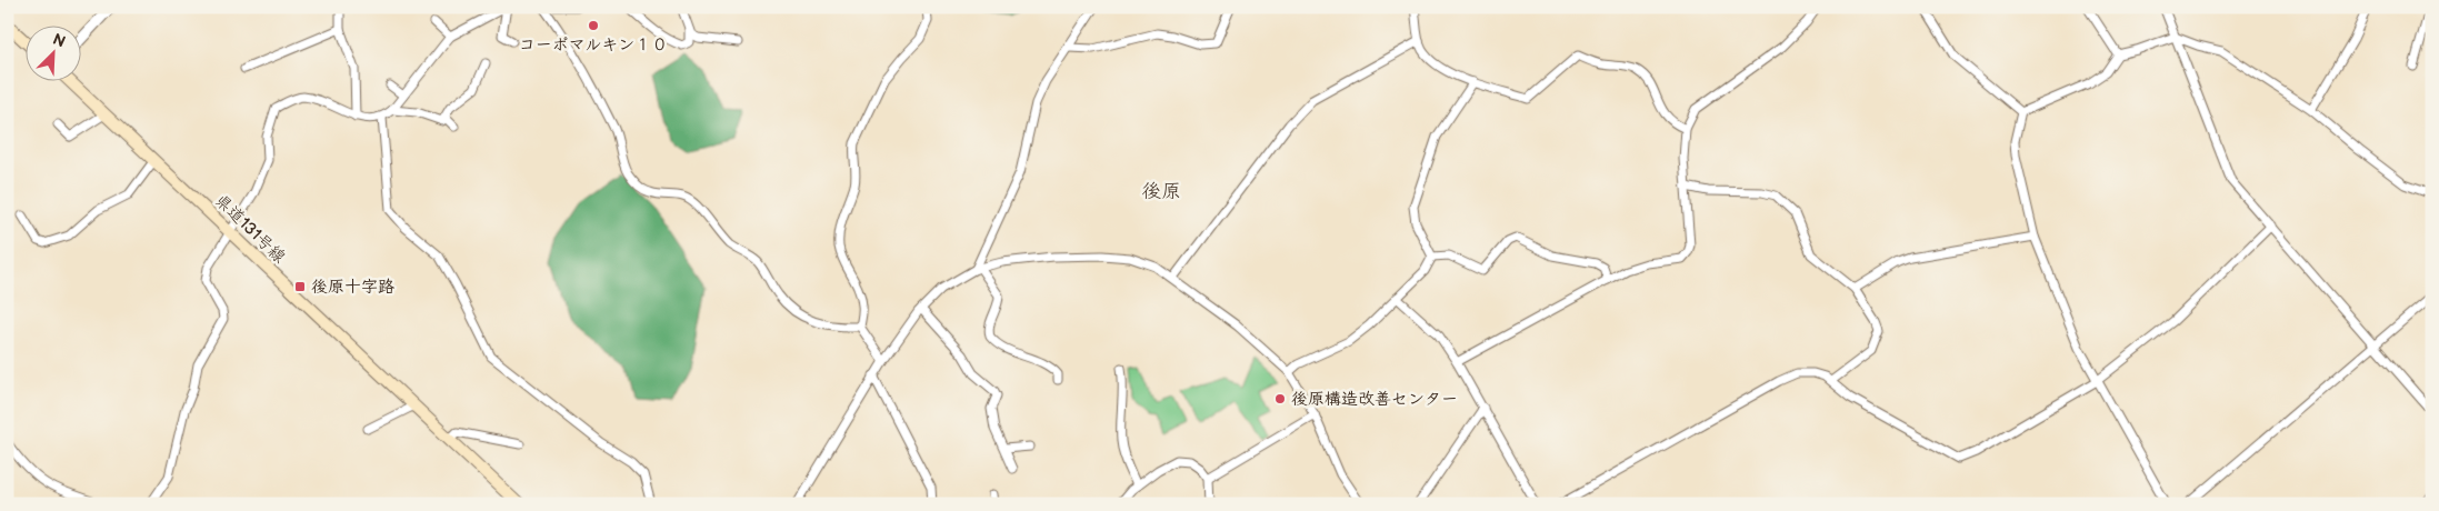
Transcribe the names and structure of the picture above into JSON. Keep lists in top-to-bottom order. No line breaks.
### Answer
{"streets":{"main road":["県道131号線"]},"districts":["後原"],"places":{"other":["コーポマルキン１０","後原構造改善センター"],"transit":["後原十字路"]},"north":"top right"}
